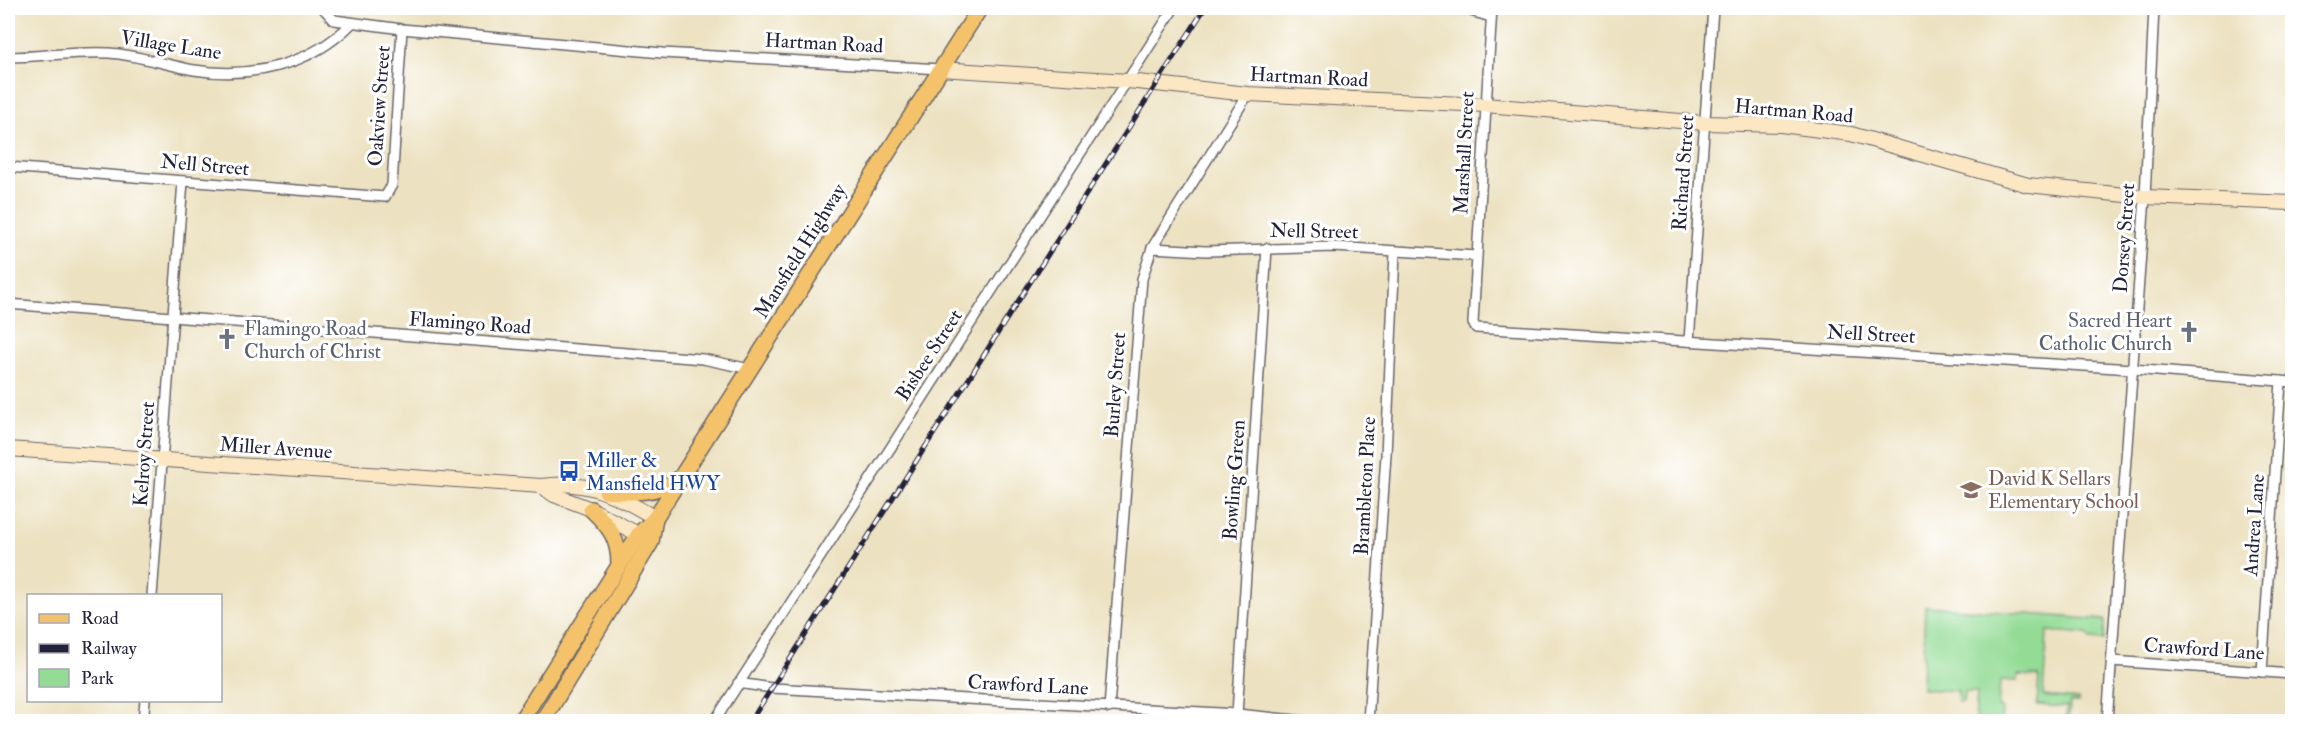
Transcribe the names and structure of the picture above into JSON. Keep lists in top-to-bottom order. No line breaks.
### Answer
{"streets":{"main road":["Mansfield Highway"],"street":["Hartman Road","Village Lane","Oakview Street","Marshall Street","Nell Street","Richard Street","Dorsey Street","Flamingo Road","Bisbee Street","Burley Street","Miller Avenue","Kelroy Street","Bowling Green","Brambleton Place","Andrea Lane","Crawford Lane"]},"crossings":[["Hartman Road","Village Lane"],["Hartman Road","Oakview Street"],["Hartman Road","Marshall Street"],["Hartman Road","Richard Street"],["Hartman Road","Dorsey Street"],["Hartman Road","Mansfield Highway"],["Hartman Road","Bisbee Street"],["Hartman Road","Burley Street"],["Oakview Street","Nell Street"],["Marshall Street","Nell Street"],["Nell Street","Richard Street"],["Nell Street","Dorsey Street"],["Nell Street","Burley Street"],["Nell Street","Kelroy Street"],["Nell Street","Bowling Green"],["Nell Street","Brambleton Place"],["Nell Street","Andrea Lane"],["Dorsey Street","Crawford Lane"],["Mansfield Highway","Flamingo Road"],["Mansfield Highway","Miller Avenue"],["Flamingo Road","Kelroy Street"],["Bisbee Street","Crawford Lane"],["Burley Street","Crawford Lane"],["Miller Avenue","Kelroy Street"],["Bowling Green","Crawford Lane"],["Andrea Lane","Crawford Lane"]],"places":{"church":["Sacred Heart Catholic Church","Flamingo Road Church of Christ"],"bus stop":["Miller & Mansfield HWY"],"school or university":["David K Sellars Elementary School"]},"legend":["Road","Railway","Park"]}
